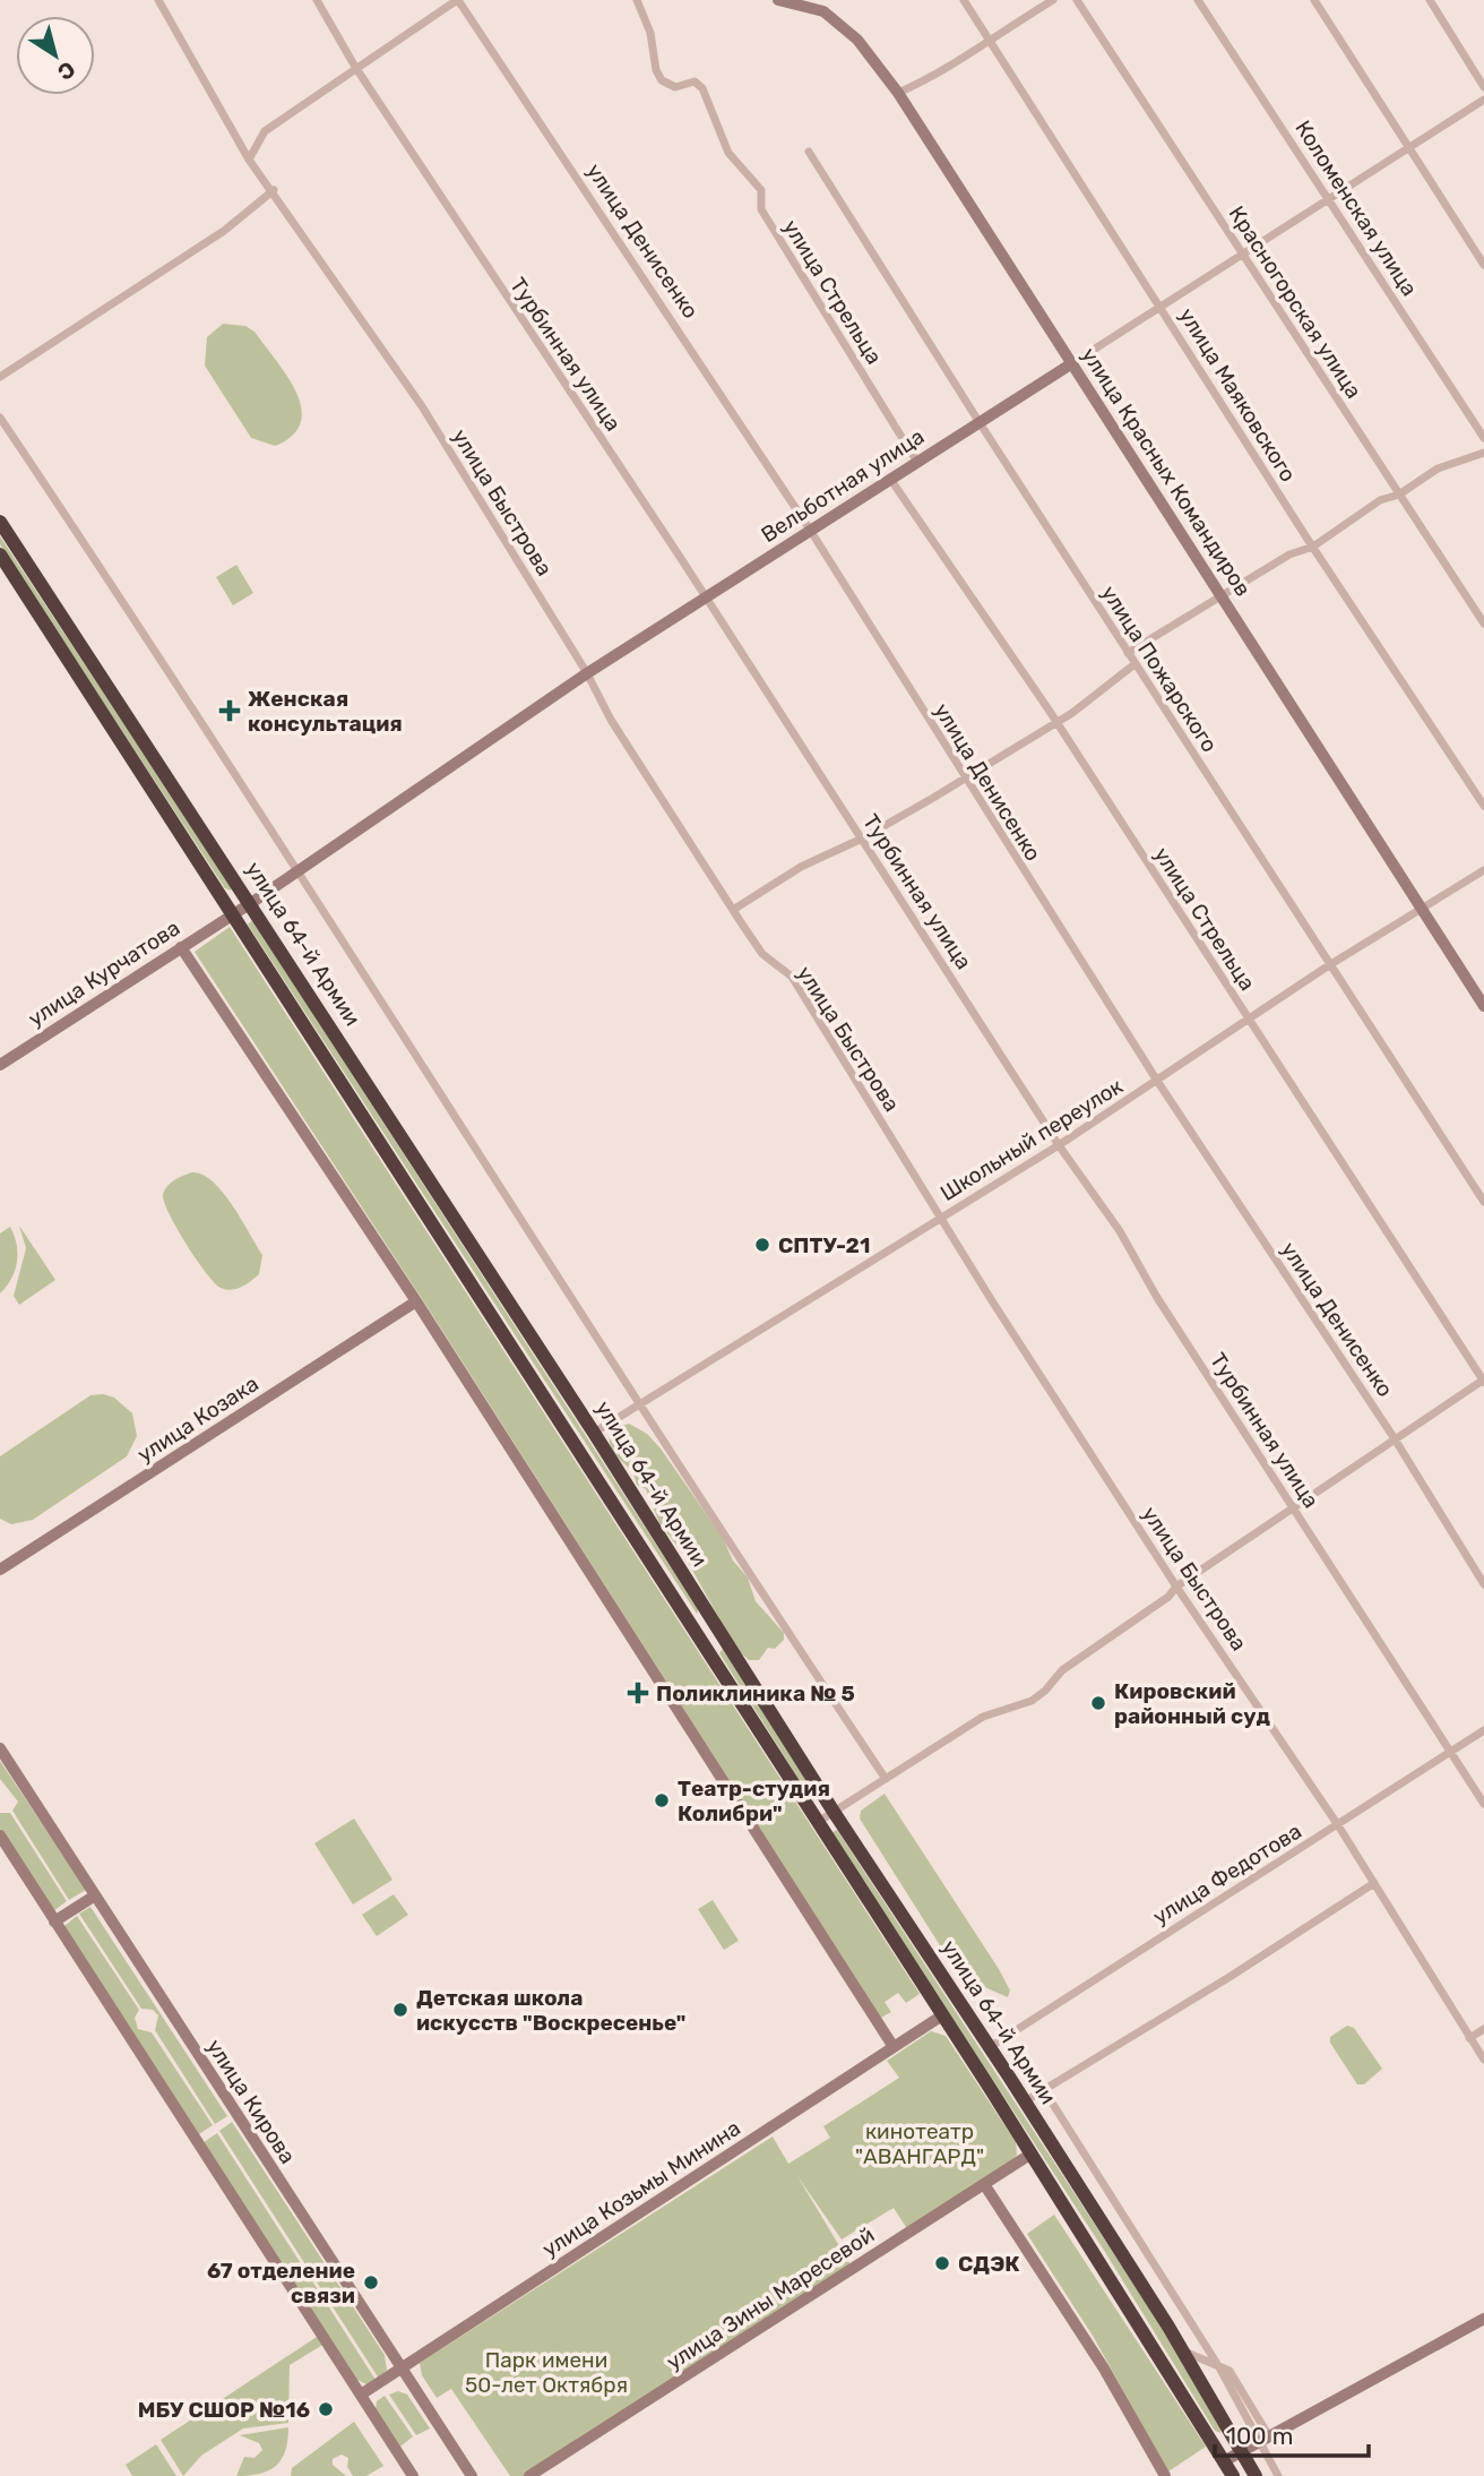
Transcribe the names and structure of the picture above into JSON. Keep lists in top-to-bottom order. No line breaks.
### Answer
{"streets":{"highway":["улица 64-й Армии"],"street":["Коломенская улица","улица Денисенко","улица Стрельца","Красногорская улица","Турбинная улица","улица Маяковского","улица Красных Командиров","Вельботная улица","улица Быстрова","улица Пожарского","улица Курчатова","Школьный переулок","улица Козака","улица Федотова","улица Кирова","улица Козьмы Минина","улица Зины Маресевой"]},"crossings":[["Коломенская улица","Вельботная улица"],["улица Денисенко","Вельботная улица"],["улица Денисенко","Школьный переулок"],["улица Стрельца","Вельботная улица"],["улица Стрельца","Школьный переулок"],["Красногорская улица","Вельботная улица"],["Турбинная улица","Вельботная улица"],["Турбинная улица","Школьный переулок"],["Турбинная улица","улица Федотова"],["улица Маяковского","Вельботная улица"],["улица Красных Командиров","Вельботная улица"],["улица Красных Командиров","Школьный переулок"],["Вельботная улица","улица Быстрова"],["Вельботная улица","улица Пожарского"],["Вельботная улица","улица 64-й Армии"],["Вельботная улица","улица Курчатова"],["улица Быстрова","Школьный переулок"],["улица Быстрова","улица Федотова"],["улица Пожарского","Школьный переулок"],["улица 64-й Армии","улица Курчатова"],["улица 64-й Армии","Школьный переулок"],["улица 64-й Армии","улица Федотова"],["улица 64-й Армии","улица Козьмы Минина"],["улица 64-й Армии","улица Зины Маресевой"],["улица Кирова","улица Козьмы Минина"]],"parks":["кинотеатр \"АВАНГАРД\"","Парк имени 50-лет Октября"],"places":{"health":["Женская консультация","Поликлиника № 5"],"other":["СПТУ-21","Кировский районный суд","Театр-студия Колибри\"","Детская школа искусств \"Воскресенье\"","СДЭК","67 отделение связи","МБУ СШОР №16"]},"scale_bar":"100 m","north":"bottom right"}
